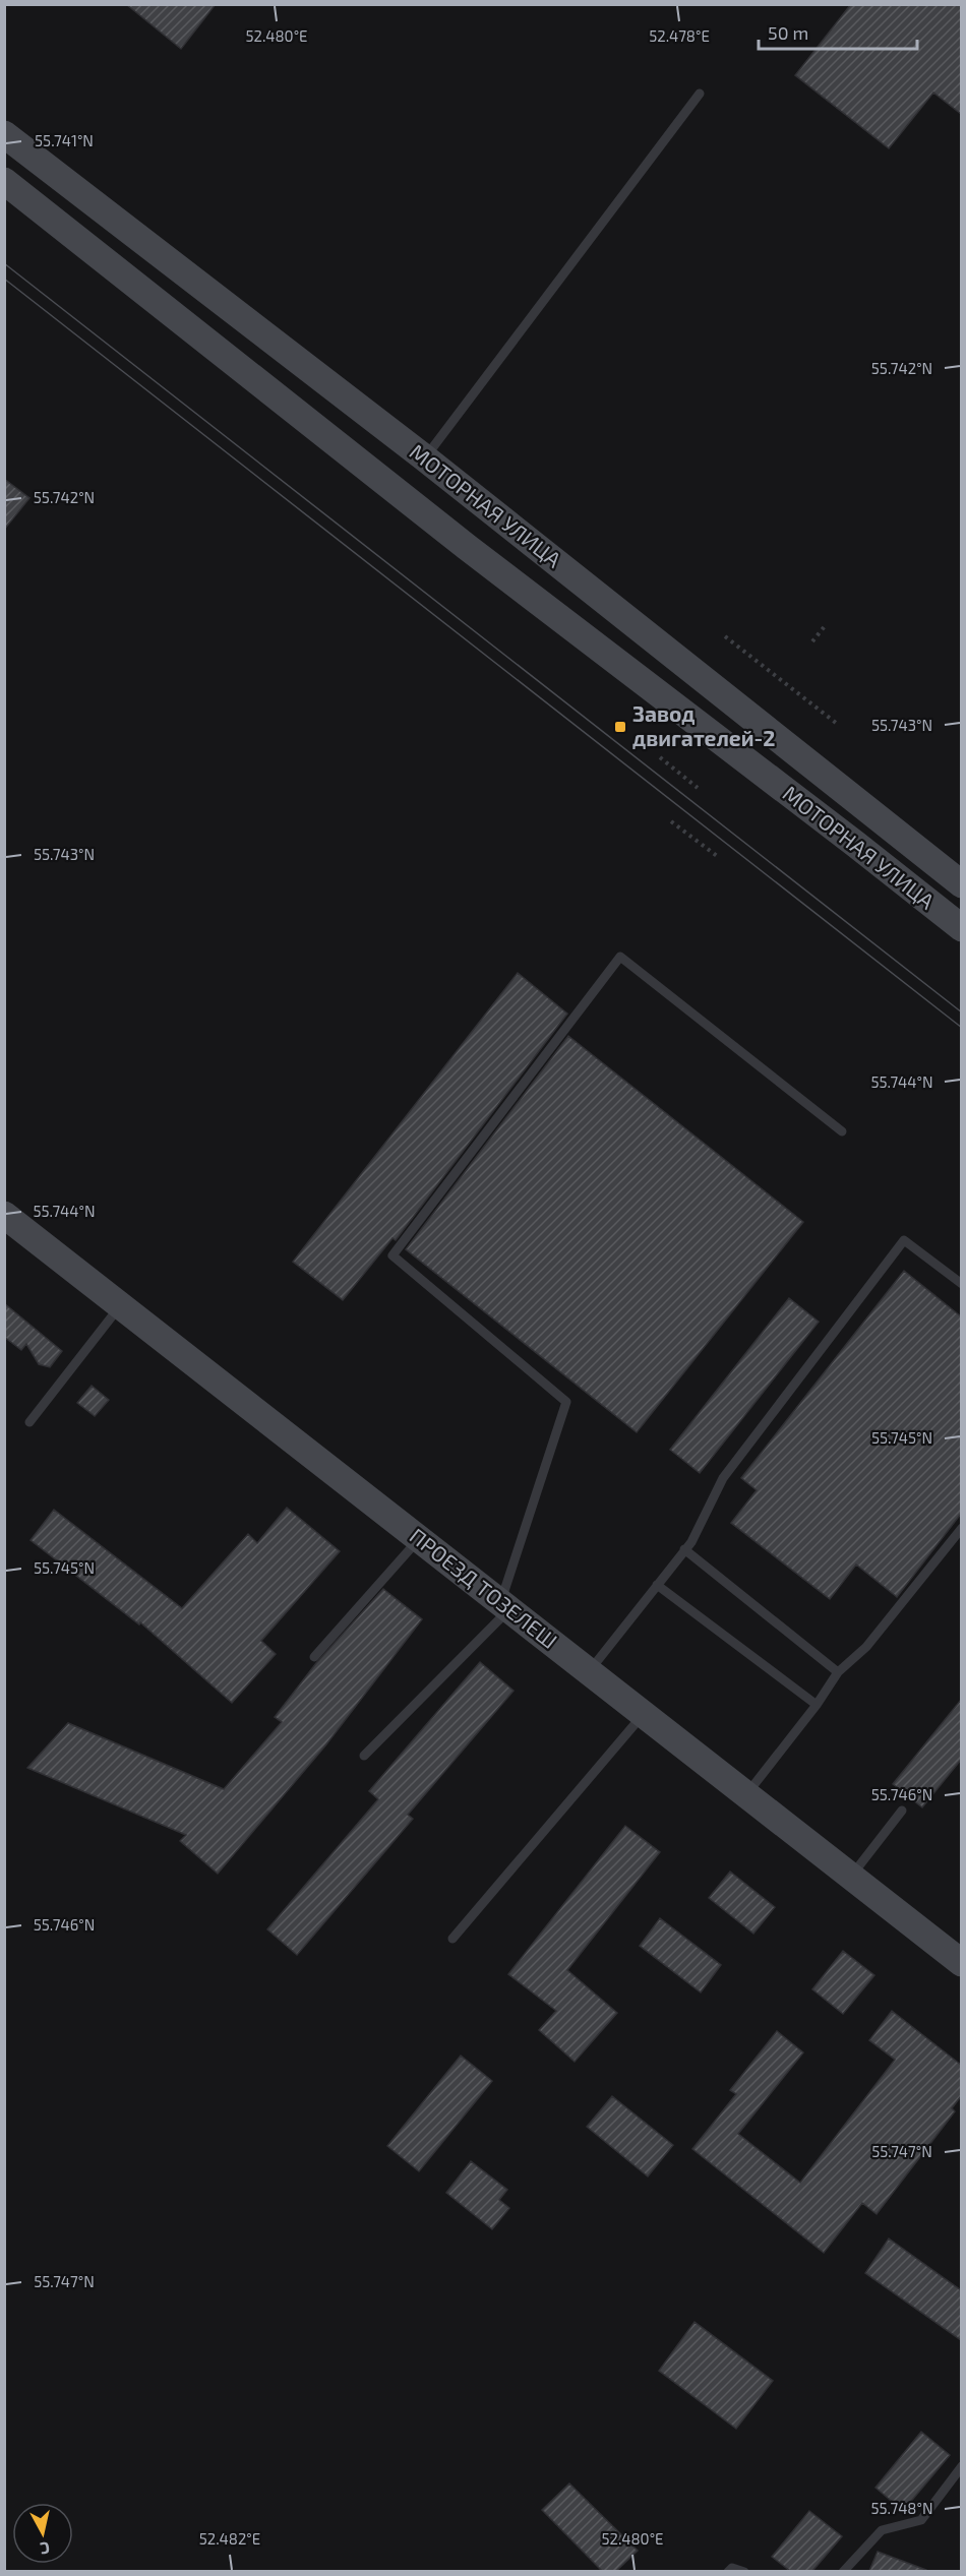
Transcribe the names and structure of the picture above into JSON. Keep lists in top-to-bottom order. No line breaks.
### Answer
{"streets":{"main road":["МОТОРНАЯ УЛИЦА","ПРОЕЗД ТОЗЕЛЕШ"]},"places":{"transit":["Завод двигателей-2"]},"scale_bar":"50 m","north":"bottom","coordinates":["52.480°E","52.478°E","55.741°N","55.742°N","55.743°N","55.744°N","55.745°N","55.746°N","55.747°N","55.748°N","52.482°E"]}
